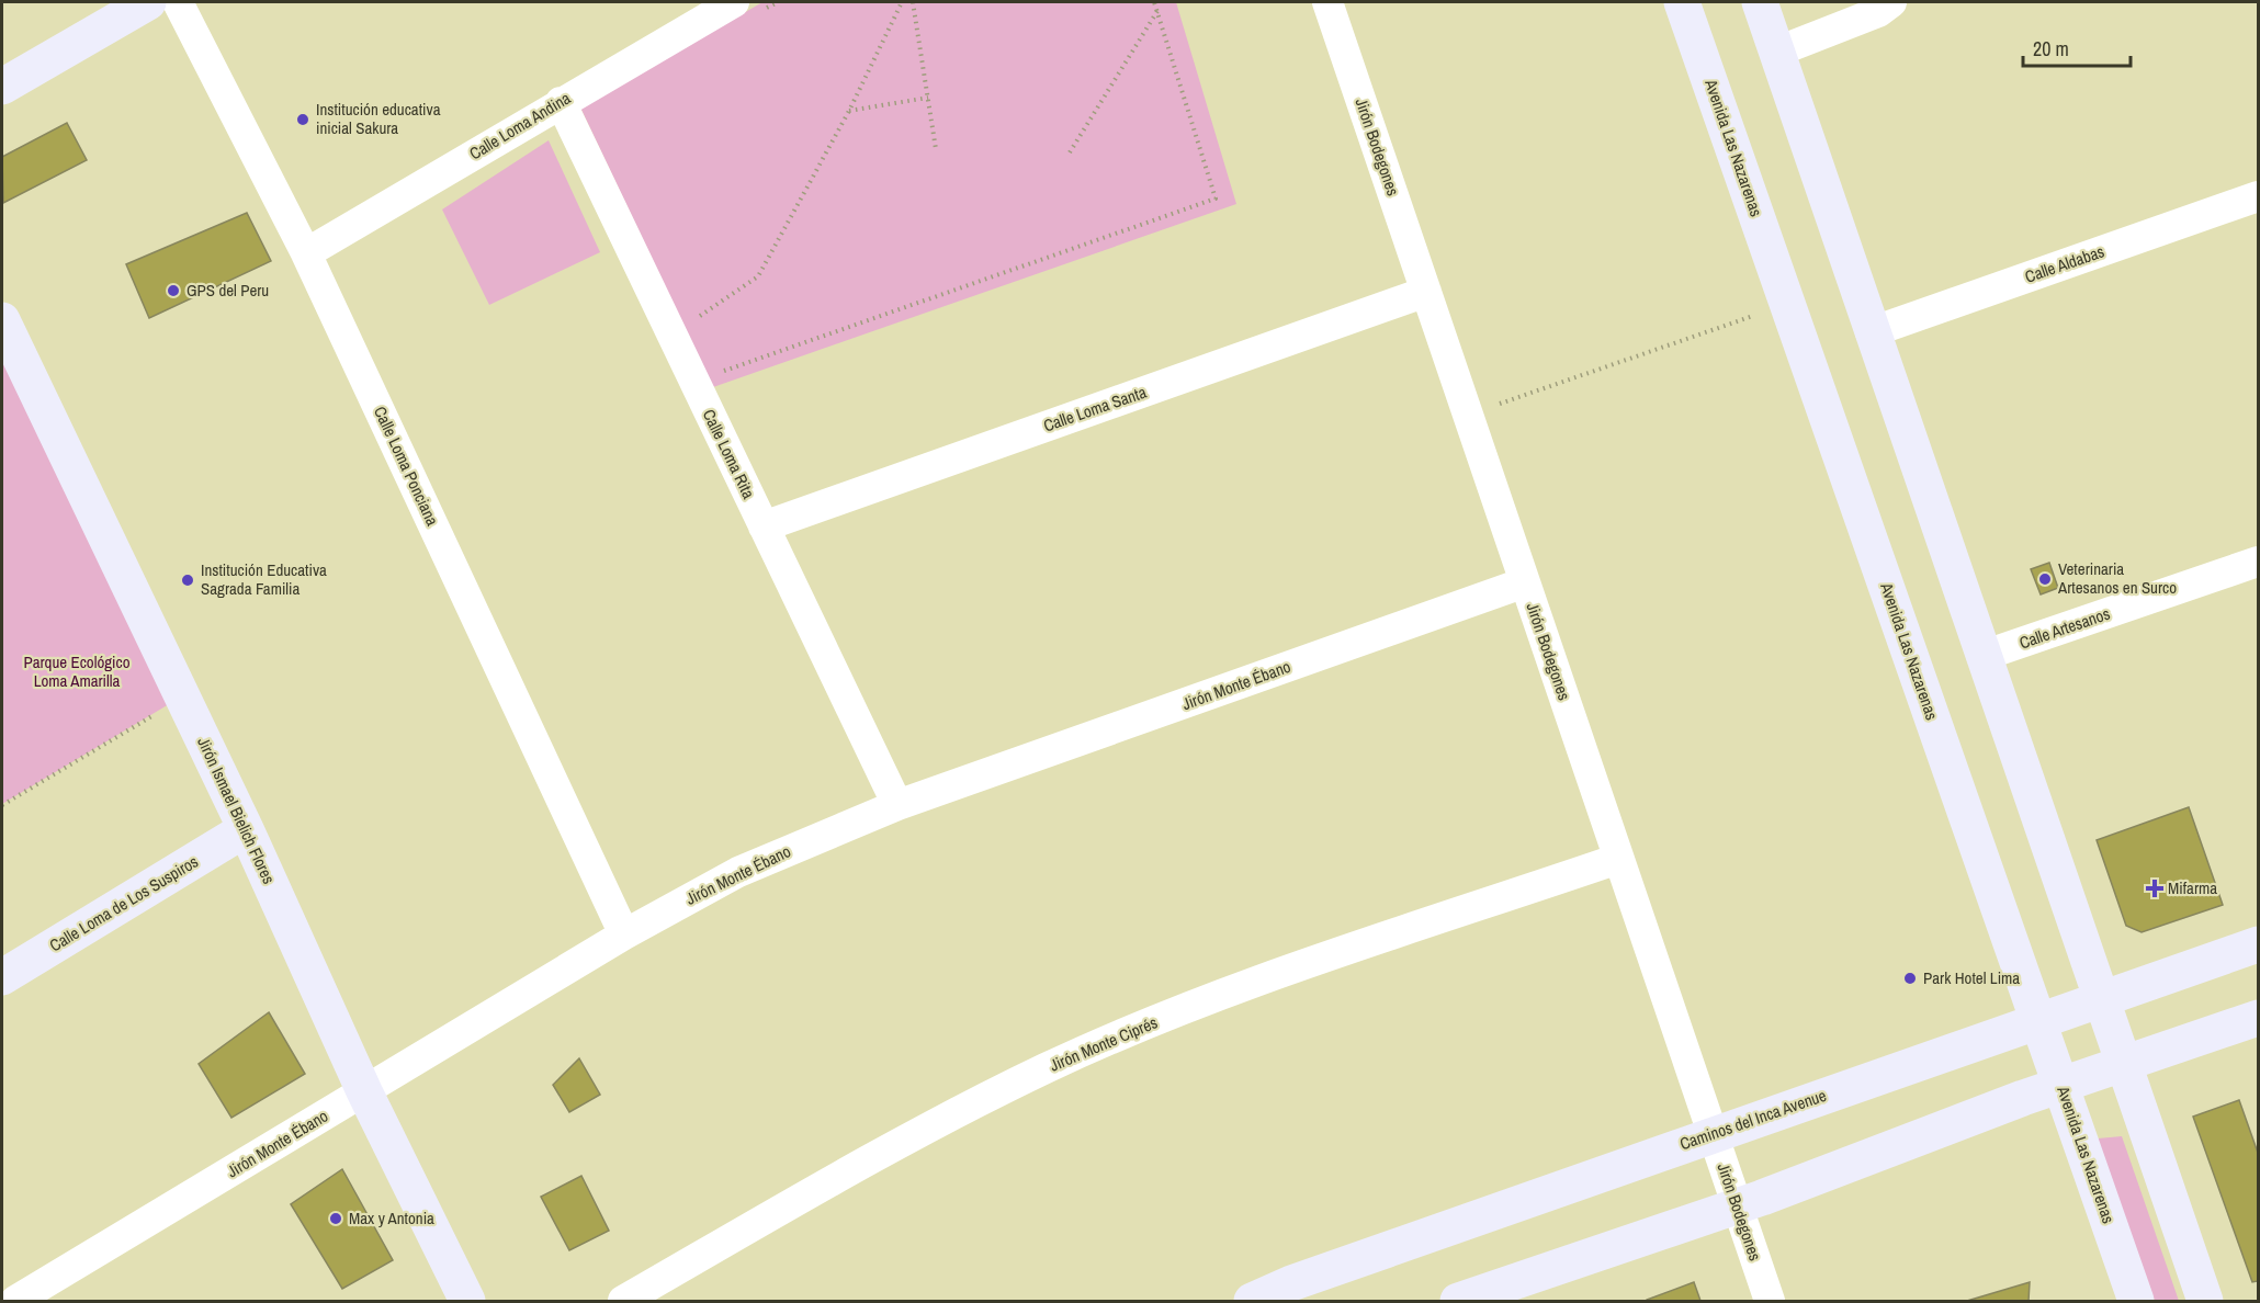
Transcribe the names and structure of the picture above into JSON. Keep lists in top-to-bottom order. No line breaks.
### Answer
{"streets":{"street":["Calle Loma Andina","Jirón Bodegones","Avenida Las Nazarenas","Calle Aldabas","Calle Loma Santa","Calle Loma Rita","Calle Loma Ponciana","Calle Artesanos","Jirón Monte Ébano","Jirón Ismael Bielich Flores","Calle Loma de Los Suspiros","Jirón Monte Ciprés","Caminos del Inca Avenue"]},"crossings":[["Calle Loma Andina","Calle Loma Rita"],["Calle Loma Andina","Calle Loma Ponciana"],["Jirón Bodegones","Calle Loma Santa"],["Jirón Bodegones","Jirón Monte Ébano"],["Jirón Bodegones","Jirón Monte Ciprés"],["Jirón Bodegones","Caminos del Inca Avenue"],["Avenida Las Nazarenas","Caminos del Inca Avenue"],["Calle Loma Santa","Calle Loma Rita"],["Calle Loma Rita","Jirón Monte Ébano"],["Calle Loma Ponciana","Jirón Monte Ébano"],["Jirón Monte Ébano","Jirón Ismael Bielich Flores"],["Jirón Ismael Bielich Flores","Calle Loma de Los Suspiros"]],"parks":["Parque Ecológico Loma Amarilla"],"places":{"other":["Institución educativa inicial Sakura","GPS del Peru","Veterinaria Artesanos en Surco","Institución Educativa Sagrada Familia","Park Hotel Lima","Max y Antonia"],"health":["Mifarma"]},"scale_bar":"20 m"}
